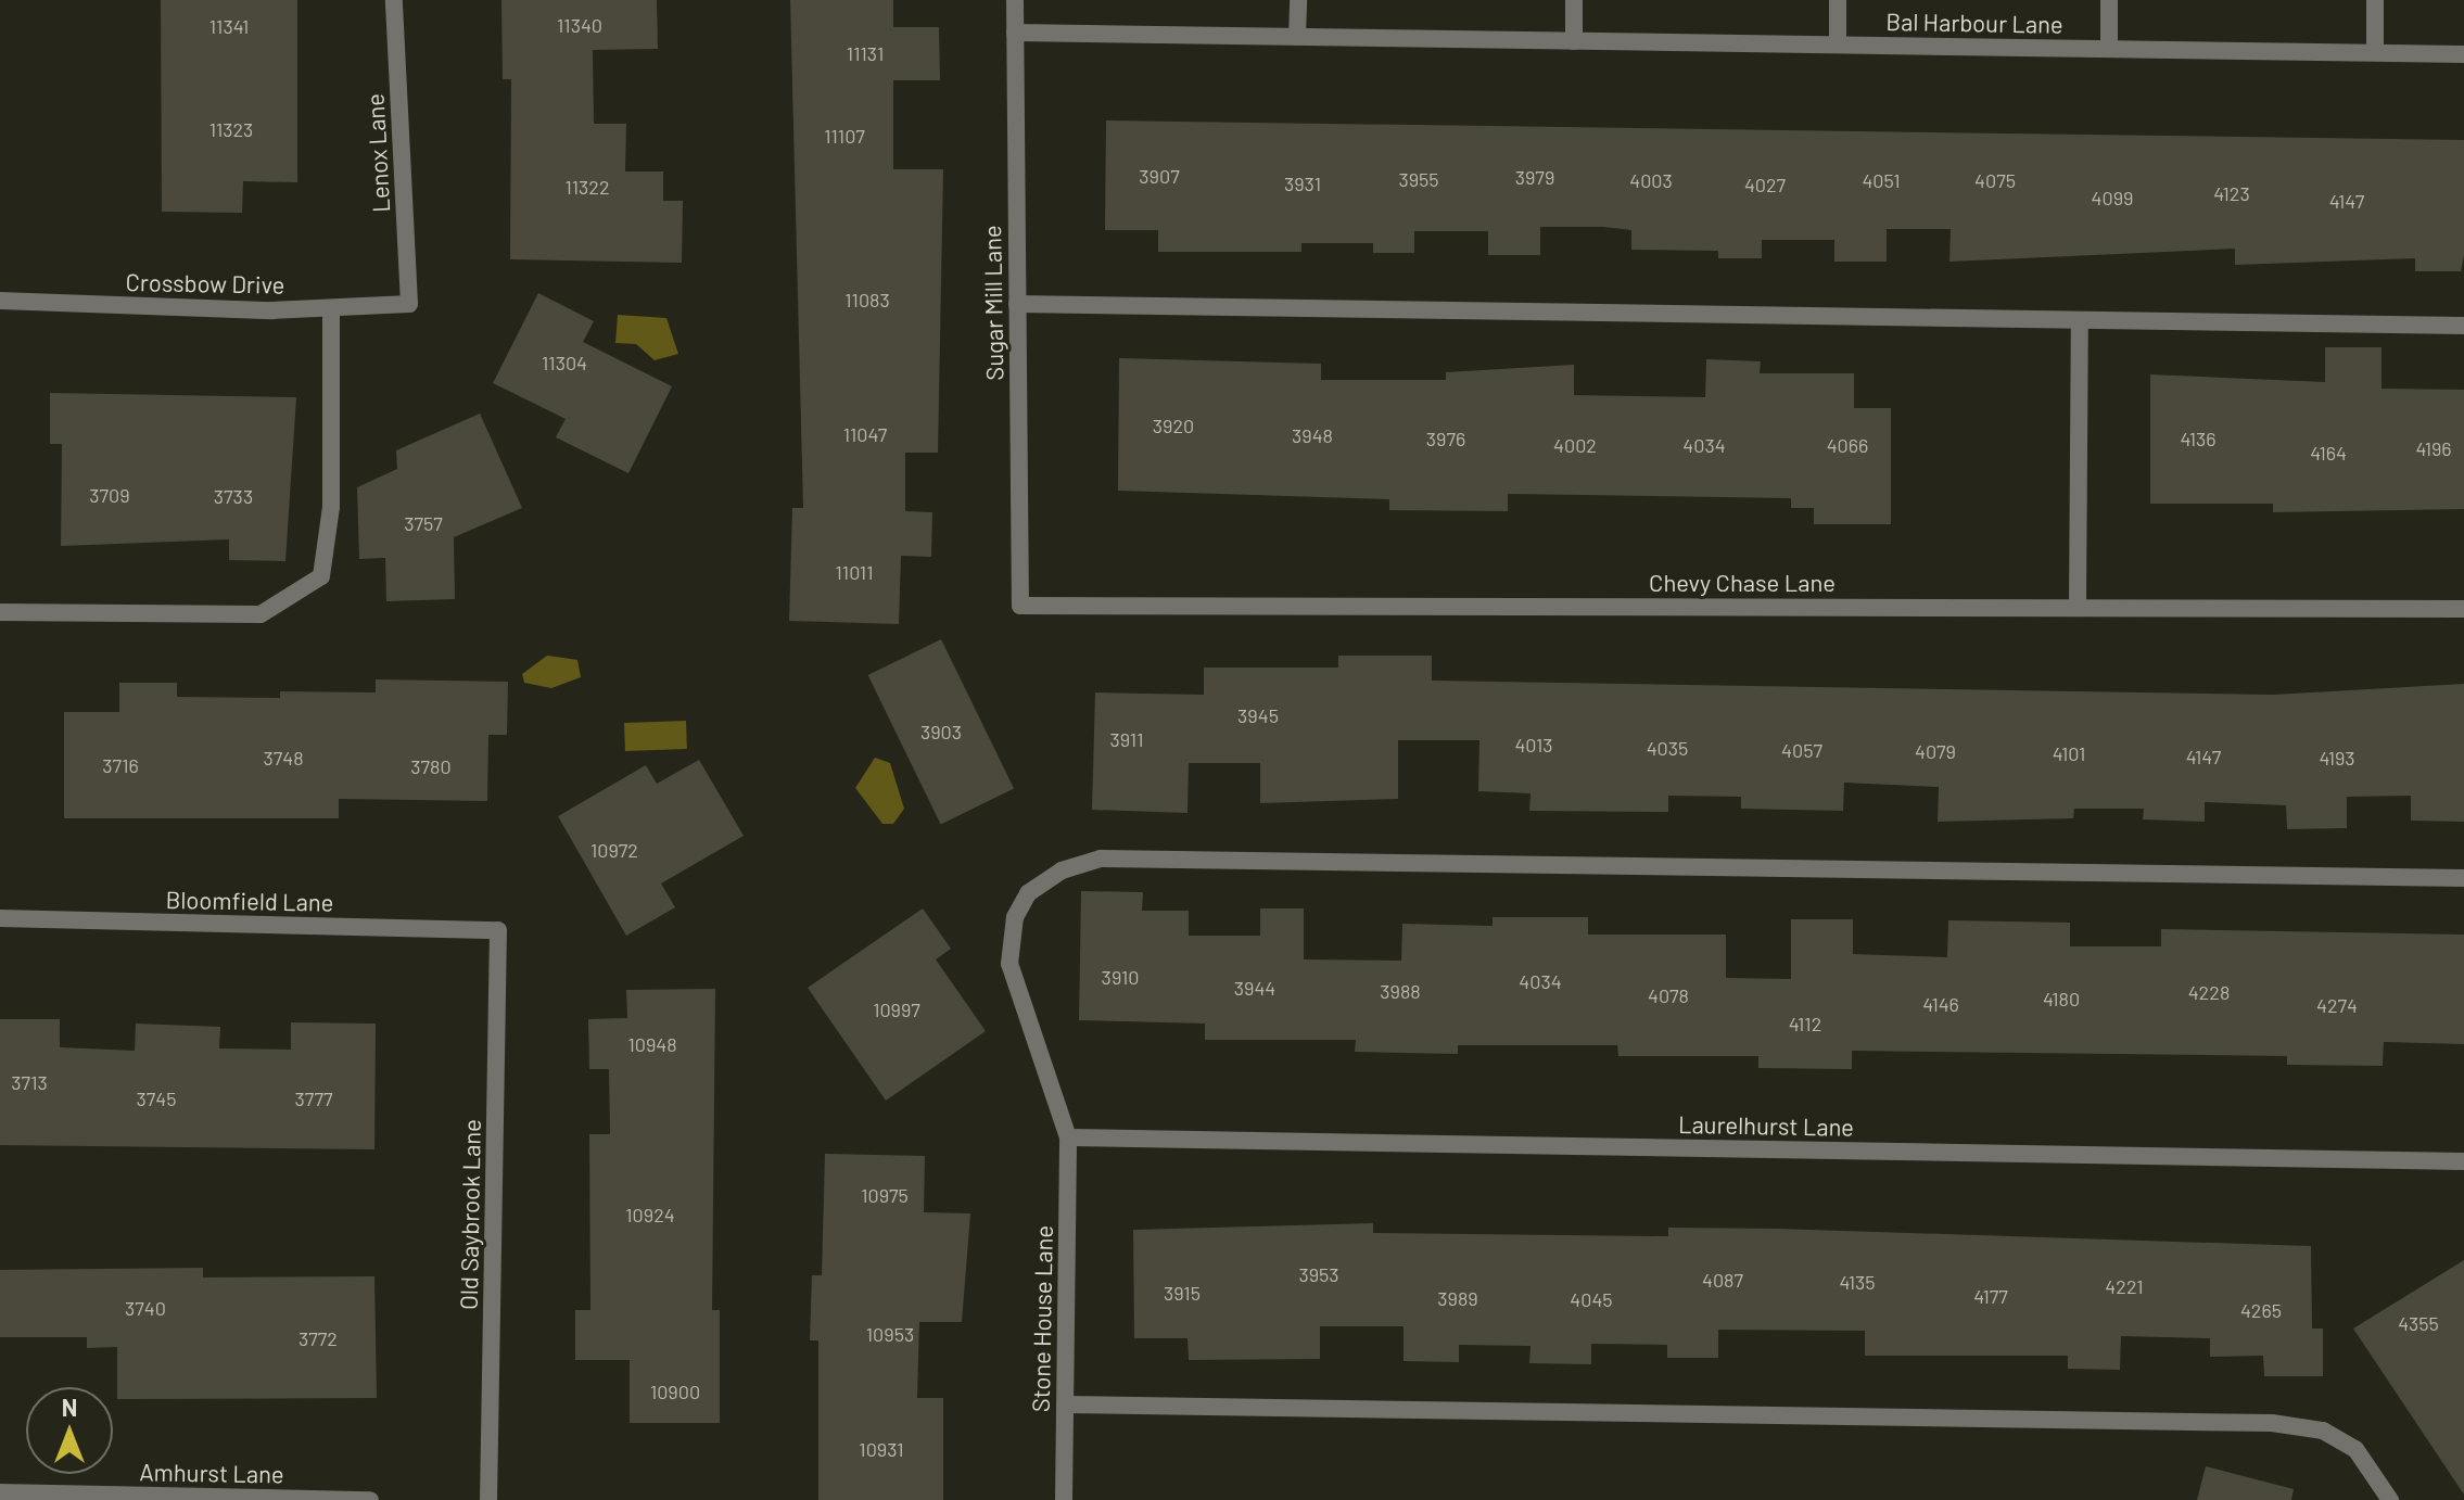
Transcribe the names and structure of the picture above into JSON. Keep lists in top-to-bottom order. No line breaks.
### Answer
{"streets":{"street":["Bal Harbour Lane","Lenox Lane","Crossbow Drive","Sugar Mill Lane","Chevy Chase Lane","Bloomfield Lane","Laurelhurst Lane","Old Saybrook Lane","Stone House Lane","Amhurst Lane"]},"crossings":[["Bal Harbour Lane","Sugar Mill Lane"],["Lenox Lane","Crossbow Drive"],["Sugar Mill Lane","Chevy Chase Lane"],["Bloomfield Lane","Old Saybrook Lane"],["Laurelhurst Lane","Stone House Lane"]],"house_numbers":["11340","11341","11131","11323","11107","3907","3979","3955","4003","4051","4075","3931","4027","11322","4123","4099","4147","11083","11304","3920","11047","3948","3976","4136","4002","4034","4066","4196","4164","3709","3733","3757","11011","3945","3903","3911","4013","4035","4057","4079","4101","4147","3748","4193","3716","3780","10972","3910","4034","3944","3988","4228","4078","4180","4146","4274","10997","4112","10948","3713","3745","3777","10975","10924","3953","4087","4135","4221","3915","4177","3989","4045","3740","4265","4355","10953","3772","10900","10931"],"north":"top"}
